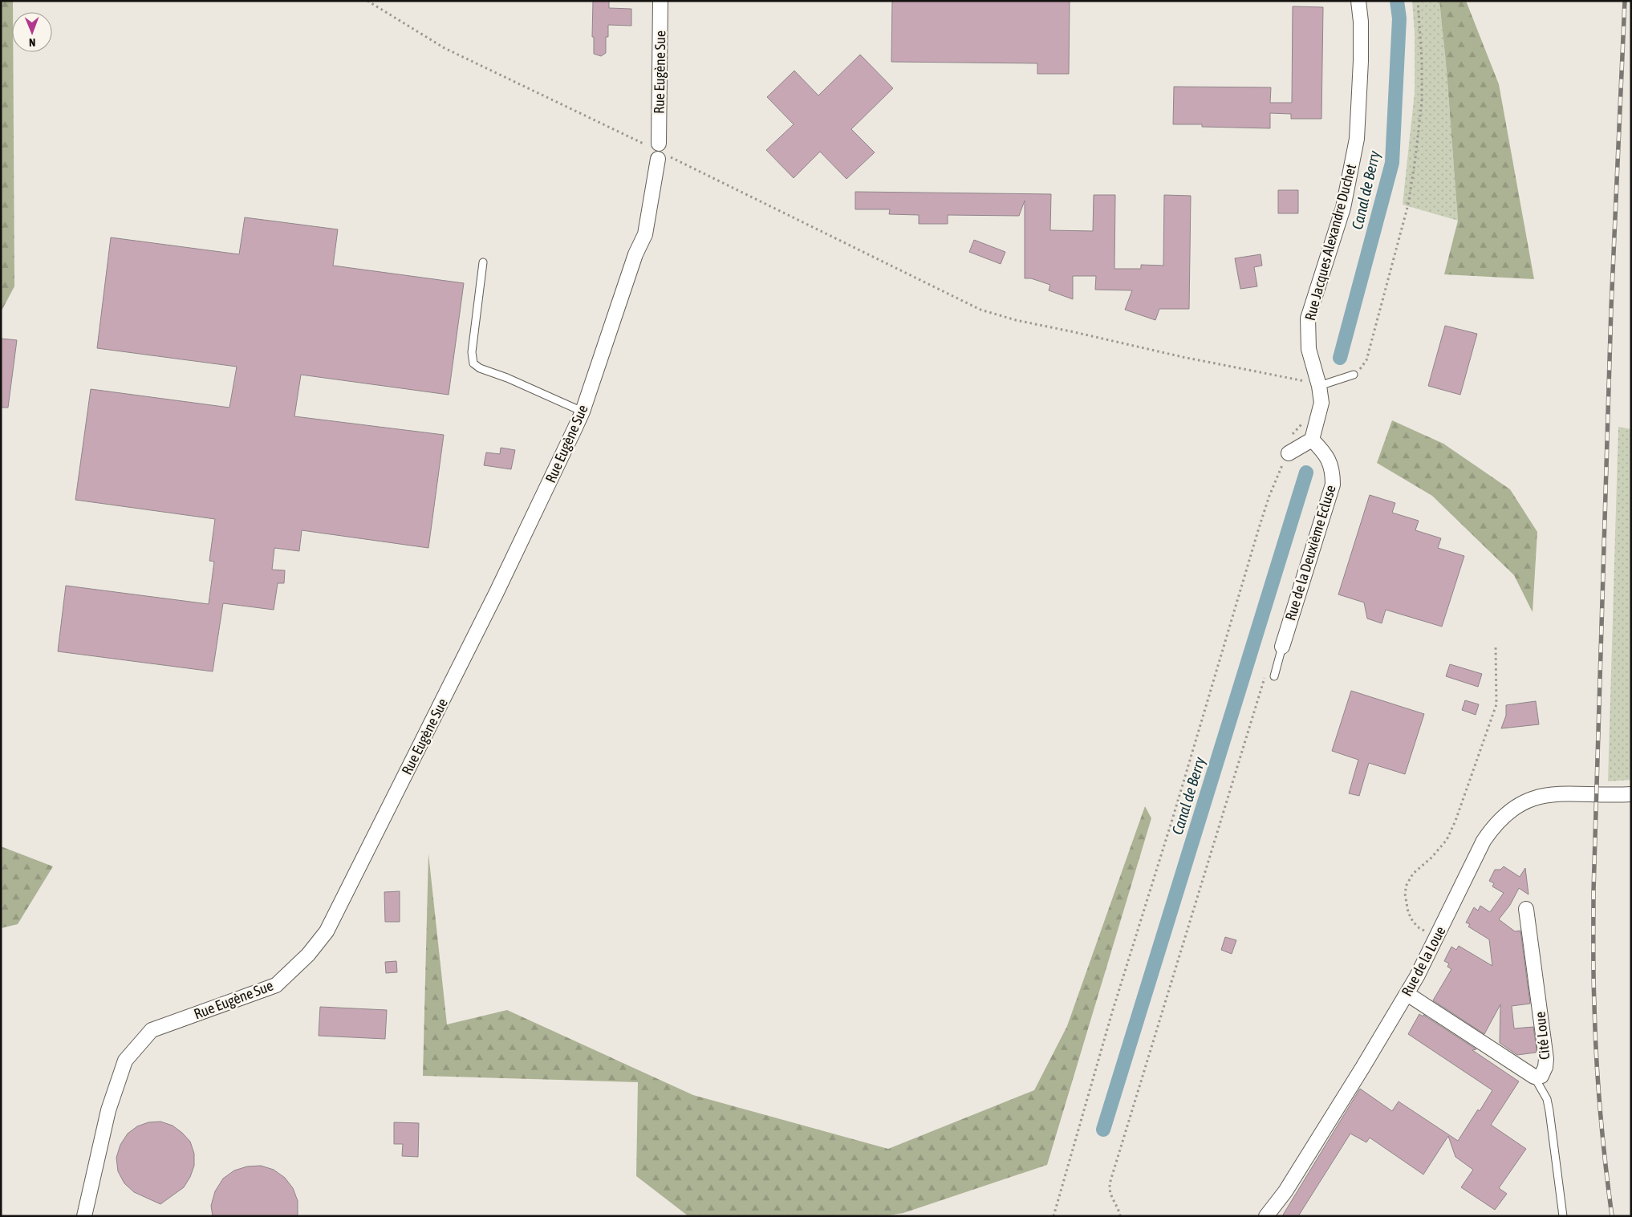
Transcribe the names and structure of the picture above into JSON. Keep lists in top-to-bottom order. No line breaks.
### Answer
{"streets":{"street":["Rue Eugène Sue","Rue Jacques Alexandre Duchet","Rue de la Deuxième Ecluse","Rue de la Loue","Cité Loue"]},"crossings":[["Rue Jacques Alexandre Duchet","Rue de la Deuxième Ecluse"],["Rue de la Loue","Cité Loue"]],"water":["Canal de Berry"],"north":"bottom"}
